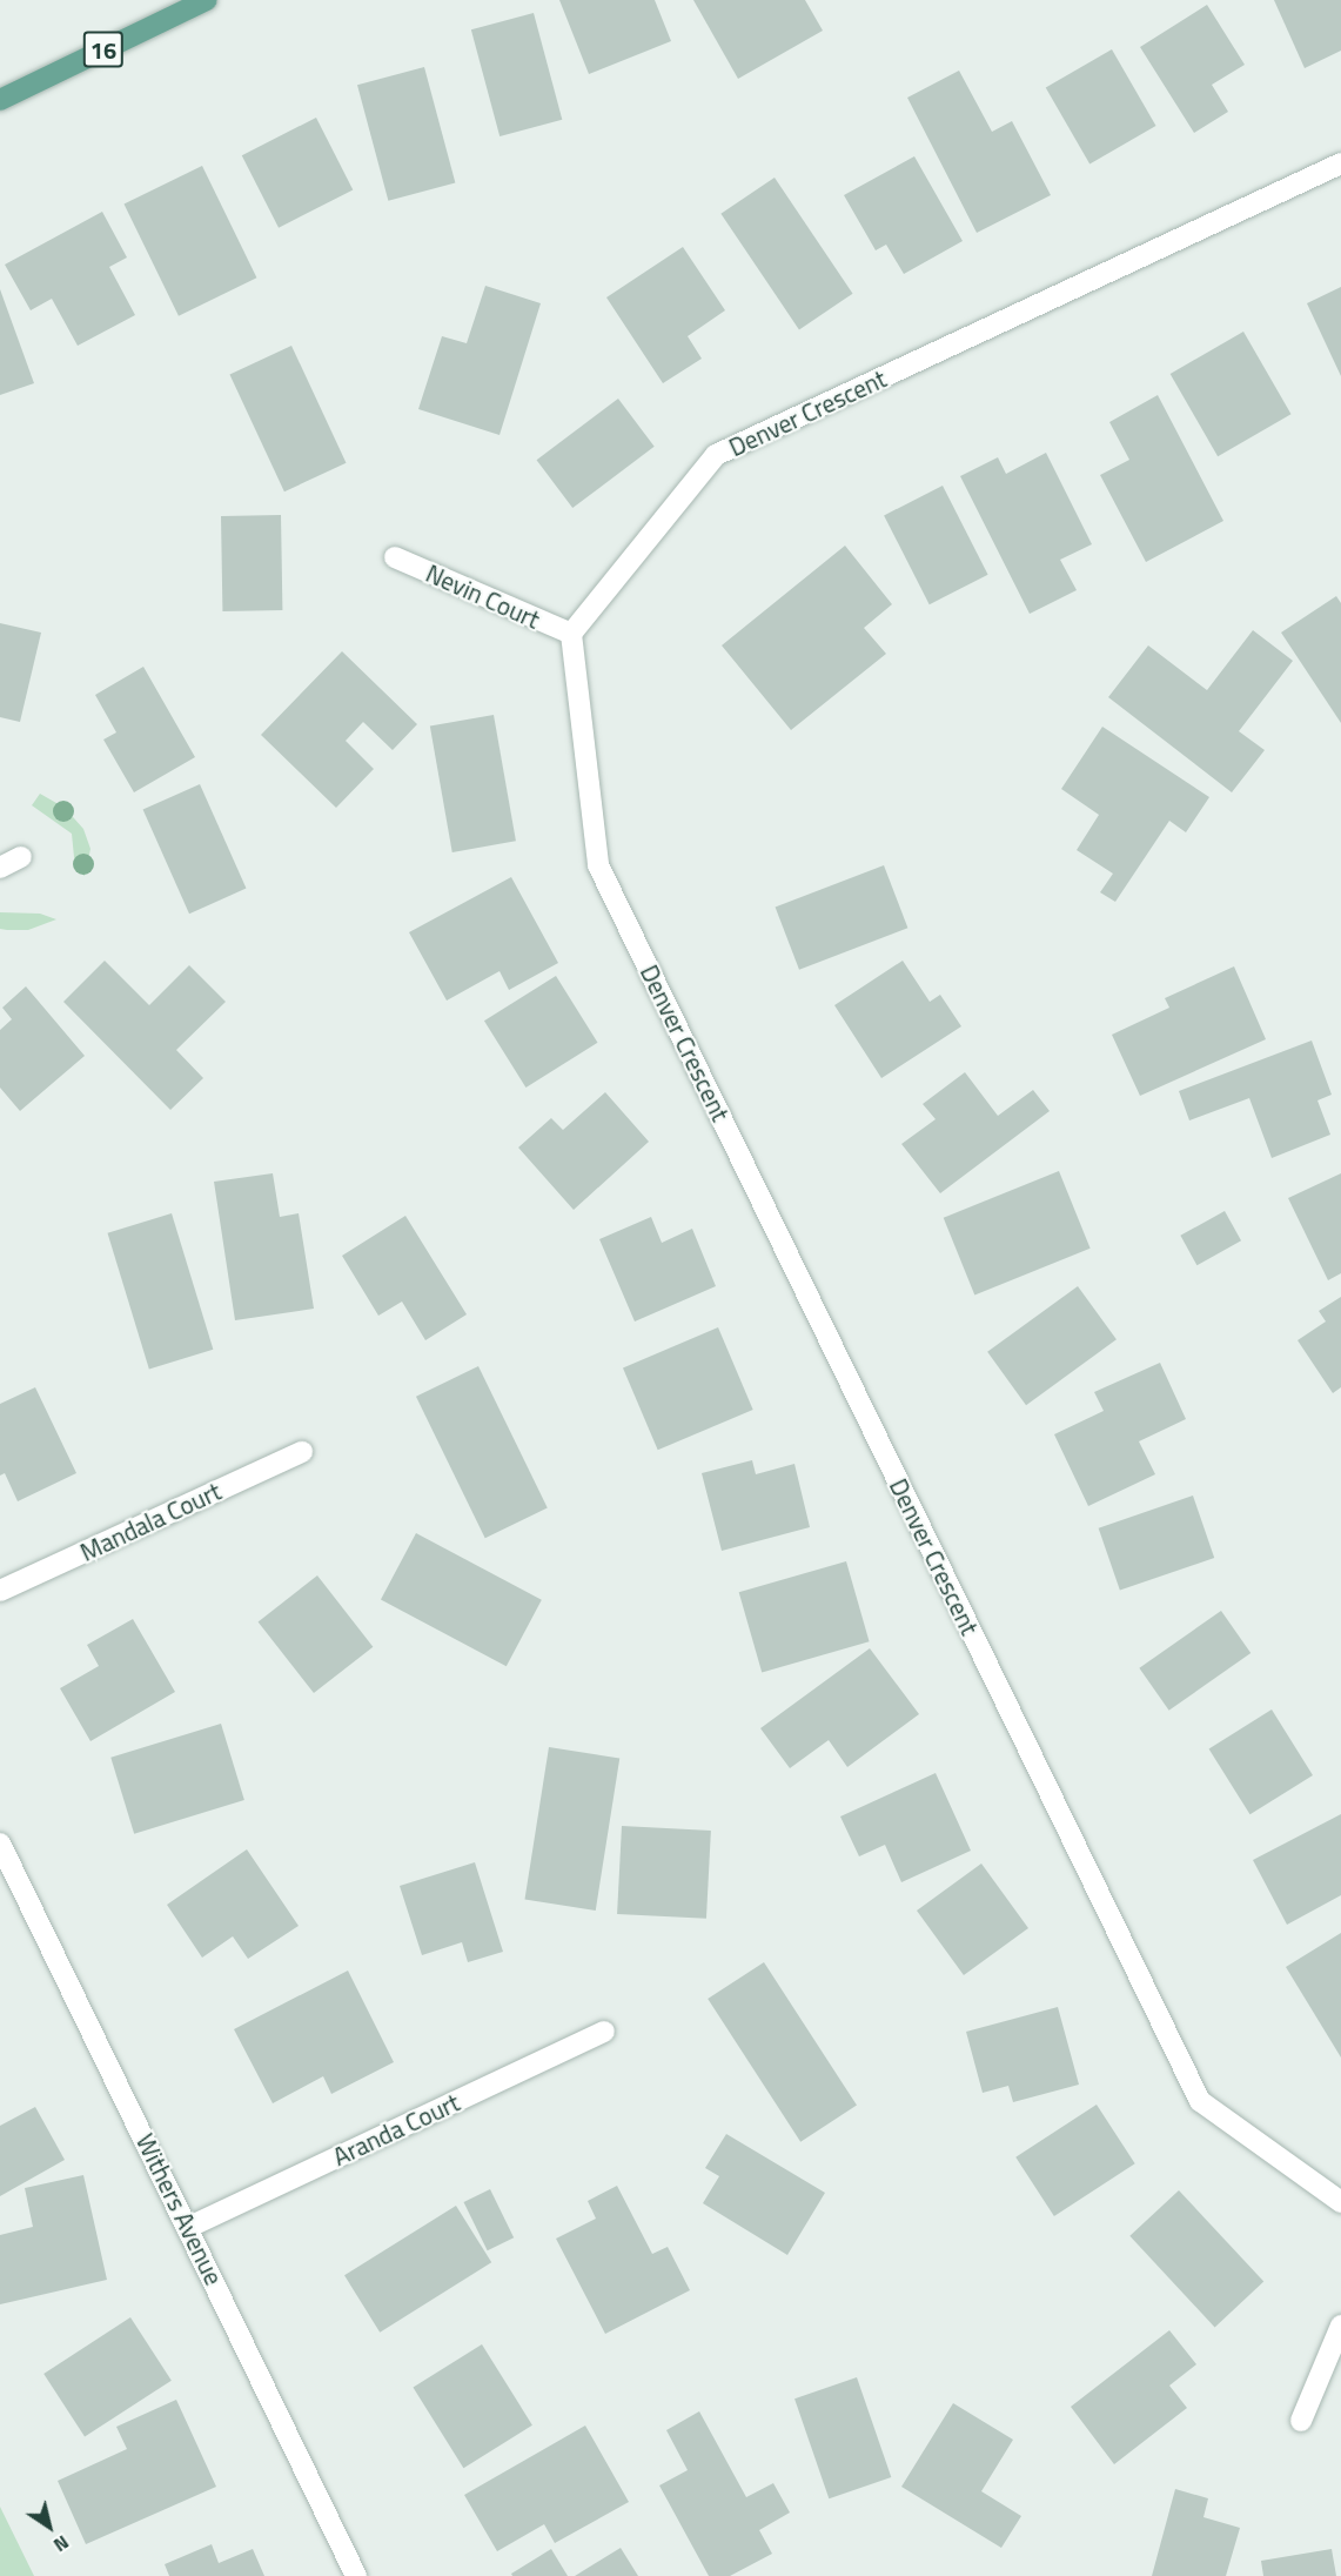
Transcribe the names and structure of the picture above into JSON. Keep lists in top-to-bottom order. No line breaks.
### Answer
{"streets":{"main road":["16"],"street":["Denver Crescent","Nevin Court","Mandala Court","Aranda Court","Withers Avenue"]},"crossings":[["Denver Crescent","Nevin Court"],["Aranda Court","Withers Avenue"]],"north":"bottom right"}
